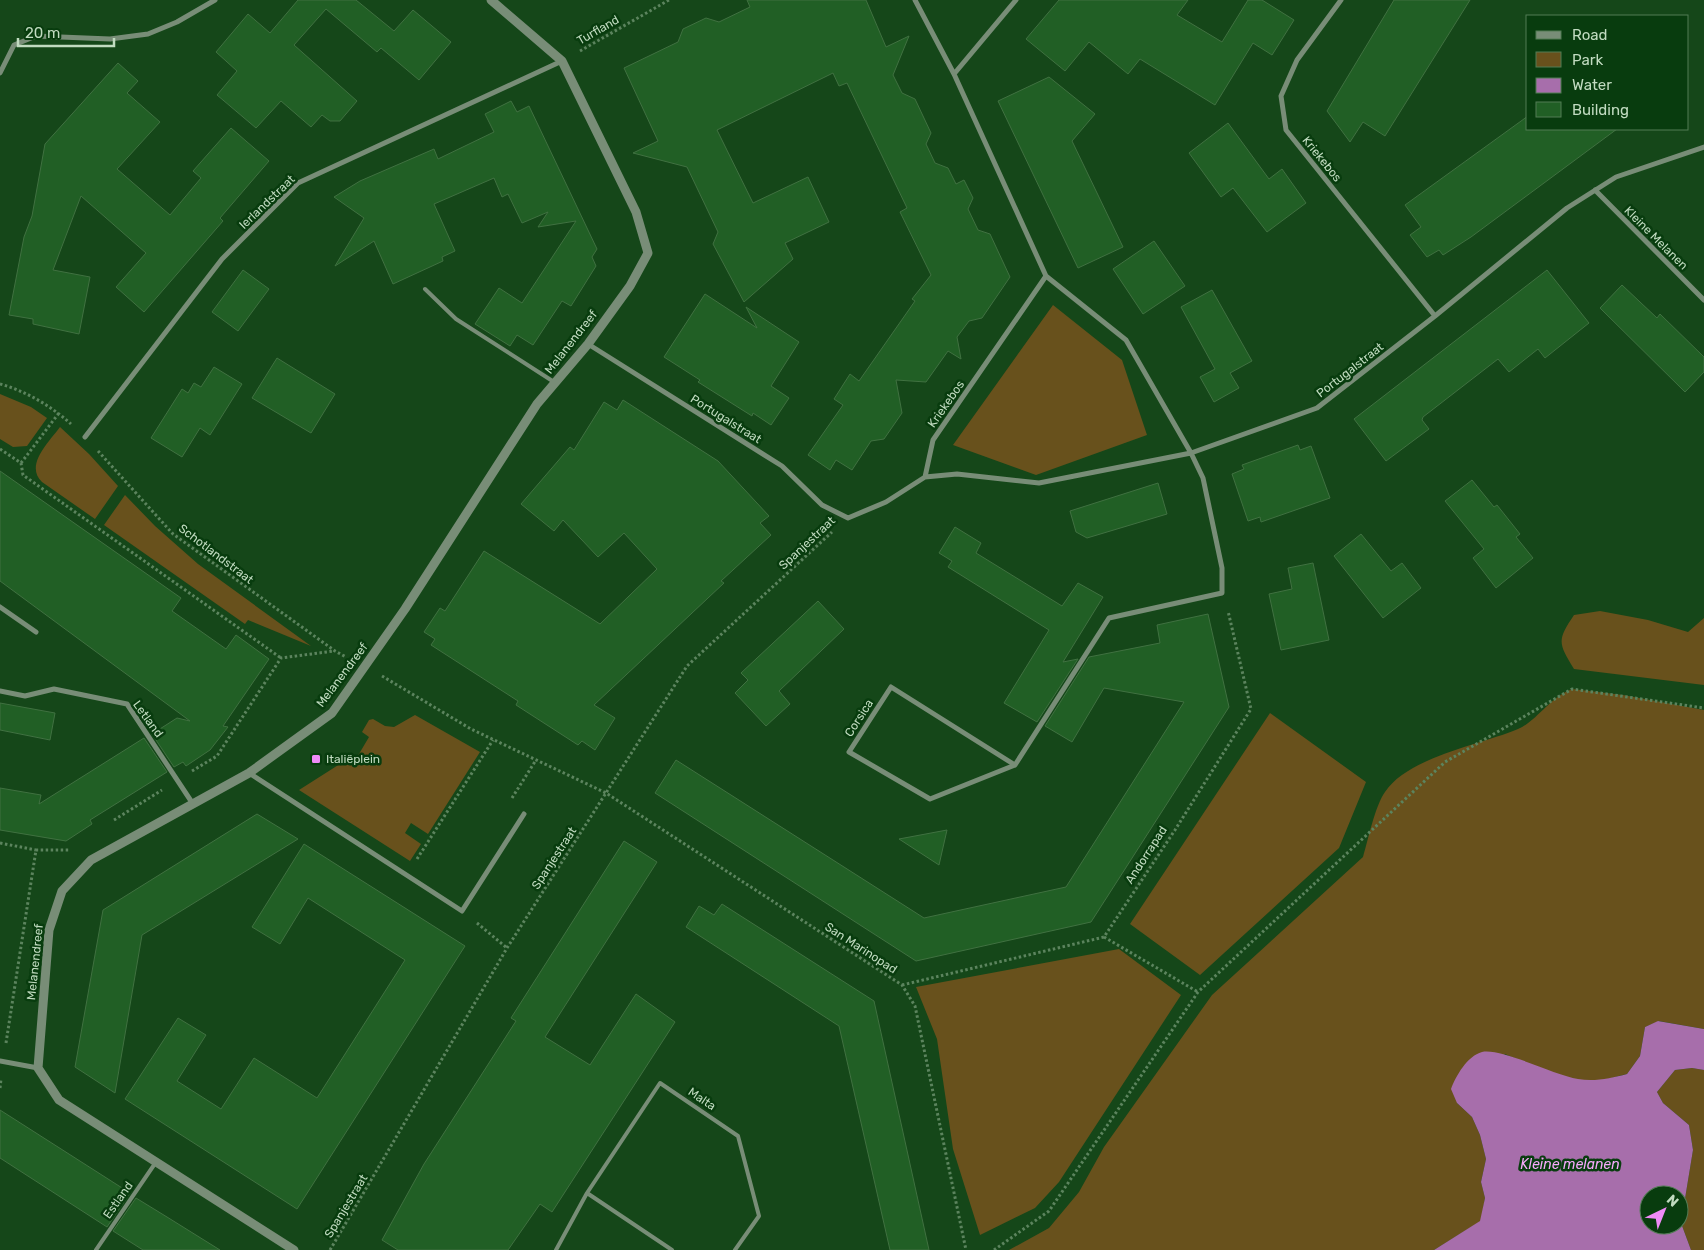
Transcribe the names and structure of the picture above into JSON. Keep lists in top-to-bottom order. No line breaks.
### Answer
{"streets":{"street":["Kriekebos","Ierlandstraat","Kleine Melanen","Melanendreef","Portugalstraat","Corsica","Letland"],"lane":["Malta","Estland"],"path":["Turfland","Spanjestraat","Schotlandstraat","Andorrapad","San Marinopad"]},"crossings":[["Turfland","Ierlandstraat"],["Turfland","Melanendreef"],["Kriekebos","Portugalstraat"],["Ierlandstraat","Melanendreef"],["Ierlandstraat","Schotlandstraat"],["Kleine Melanen","Portugalstraat"],["Melanendreef","Portugalstraat"],["Melanendreef","Schotlandstraat"],["Melanendreef","Letland"],["Portugalstraat","Spanjestraat"],["Spanjestraat","San Marinopad"]],"water":["Kleine melanen"],"places":{"transit":["Italiëplein"]},"legend":["Road","Park","Water","Building"],"scale_bar":"20 m","north":"top right"}
